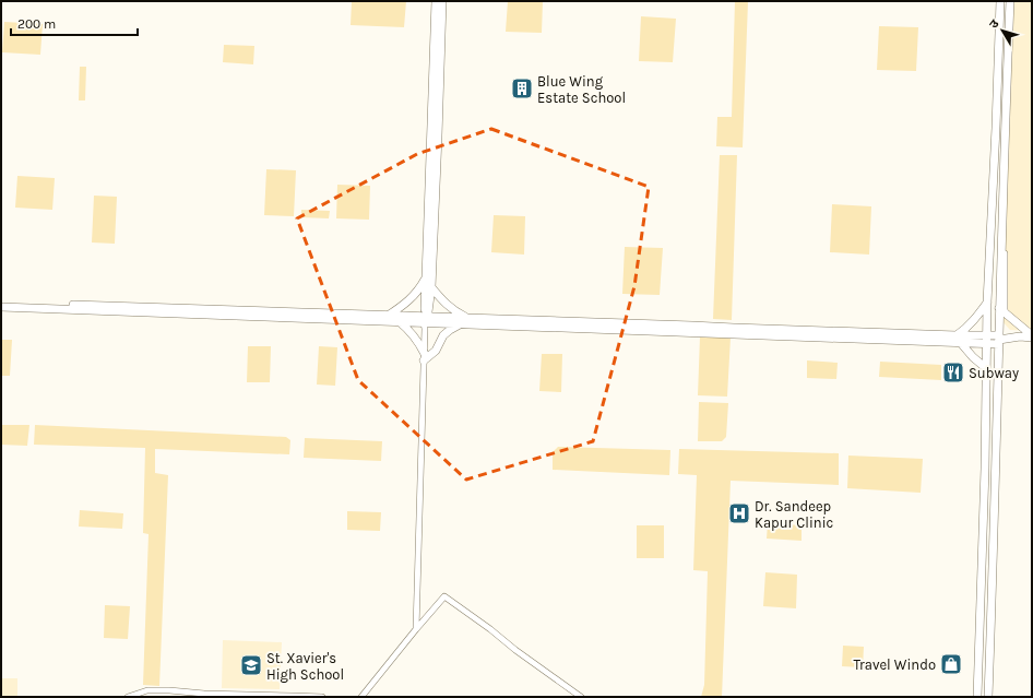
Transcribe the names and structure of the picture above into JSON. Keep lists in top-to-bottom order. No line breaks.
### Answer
{"places":{"building":["Blue Wing Estate School"],"restaurant":["Subway"],"hospital":["Dr. Sandeep Kapur Clinic"],"shop":["Travel Windo"],"school or university":["St. Xavier's High School"]},"scale_bar":"200 m","north":"top left"}
